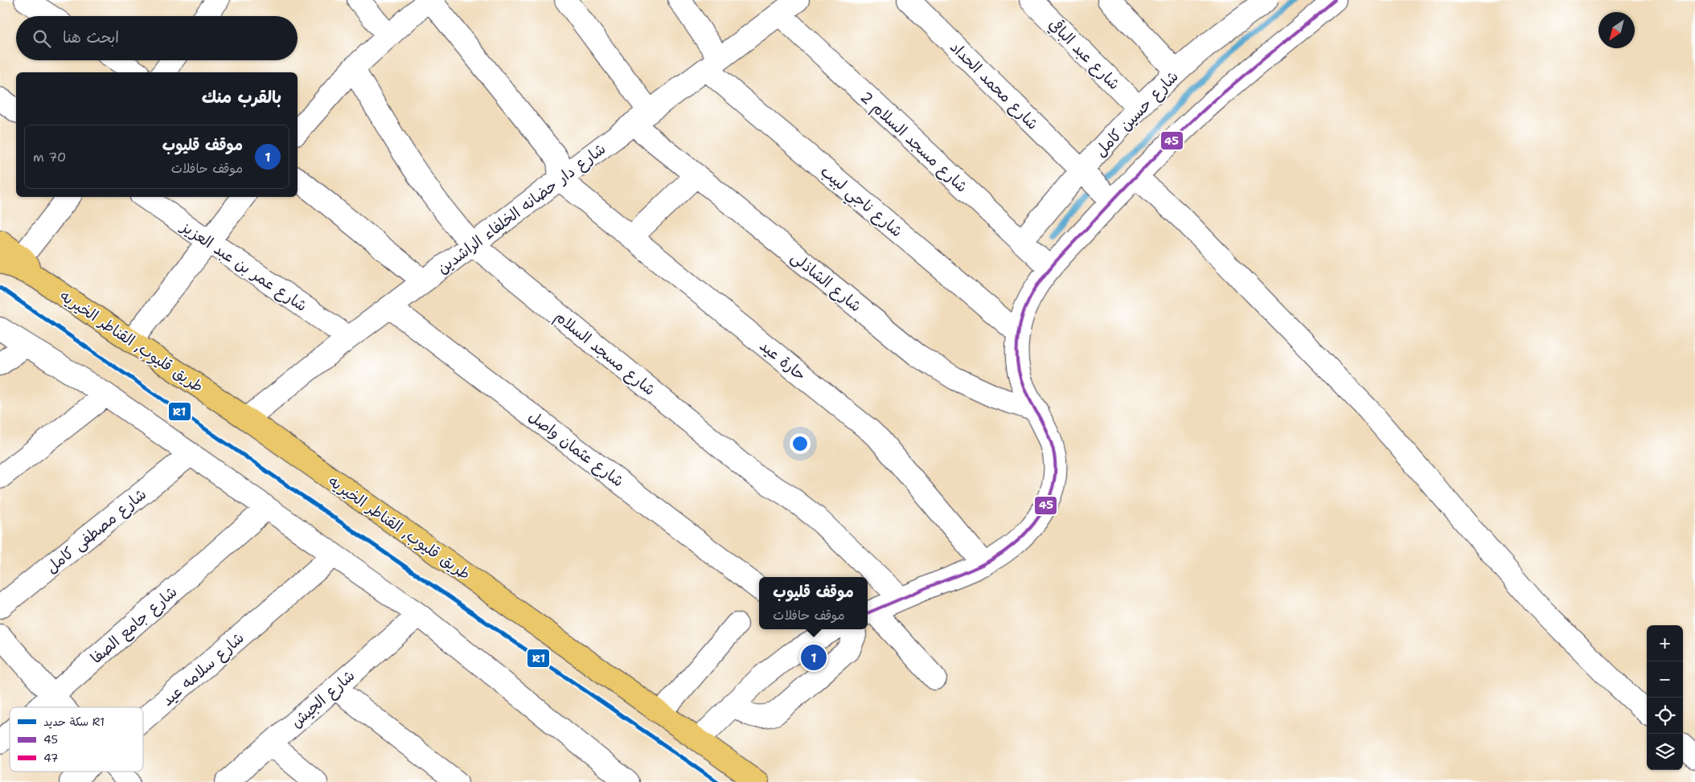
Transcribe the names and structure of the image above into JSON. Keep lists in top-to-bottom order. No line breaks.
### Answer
{"streets":{"main road":["طريق قليوب, القناطر الخيريه"],"street":["شارع عبد الباقي","شارع محمد الحداد","شارع حسين كامل","شارع مسجد السلام 2","شارع ناجي لبيب","شارع دار حضانه الخلفاء الراشدين","شارع عمر بن عبد العزيز","شارع الشاذلى","شارع مسجد السلام","حارة عيد","شارع عثمان واصل","شارع مصطفى كامل","شارع جامع الصفا","شارع سلامه عيد","شارع الجيش"]},"crossings":[["شارع عبد الباقي","شارع حسين كامل"],["شارع محمد الحداد","شارع حسين كامل"],["شارع حسين كامل","شارع مسجد السلام 2"],["شارع مسجد السلام 2","شارع دار حضانه الخلفاء الراشدين"],["شارع ناجي لبيب","شارع دار حضانه الخلفاء الراشدين"],["شارع دار حضانه الخلفاء الراشدين","شارع عمر بن عبد العزيز"],["شارع دار حضانه الخلفاء الراشدين","شارع الشاذلى"],["شارع دار حضانه الخلفاء الراشدين","طريق قليوب, القناطر الخيريه"],["شارع دار حضانه الخلفاء الراشدين","شارع مسجد السلام"],["شارع دار حضانه الخلفاء الراشدين","حارة عيد"],["شارع دار حضانه الخلفاء الراشدين","شارع عثمان واصل"]],"lines":["transit line 45","rail line R1"],"legend":["سكة حديد R1","45","47"],"north":"bottom left","page":{"search":"ابحث هنا","heading":"بالقرب منك","list":[{"mark":"1","name":"موقف قليوب","note":"موقف حافلات","value":"70 m"}],"popup":["موقف قليوب","موقف حافلات"],"map_buttons":["+","−"],"pins":"1"}}
